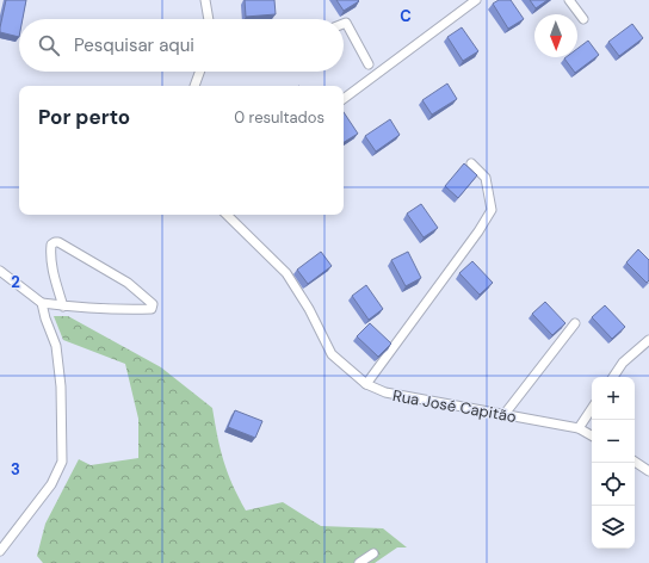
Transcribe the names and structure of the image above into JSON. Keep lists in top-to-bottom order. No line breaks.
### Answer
{"streets":{"street":["Rua José Capitão"]},"north":"bottom","page":{"search":"Pesquisar aqui","heading":["Por perto","0 resultados"],"map_buttons":["+","−"]},"grid":{"columns":["C"],"rows":["2","3"]}}
